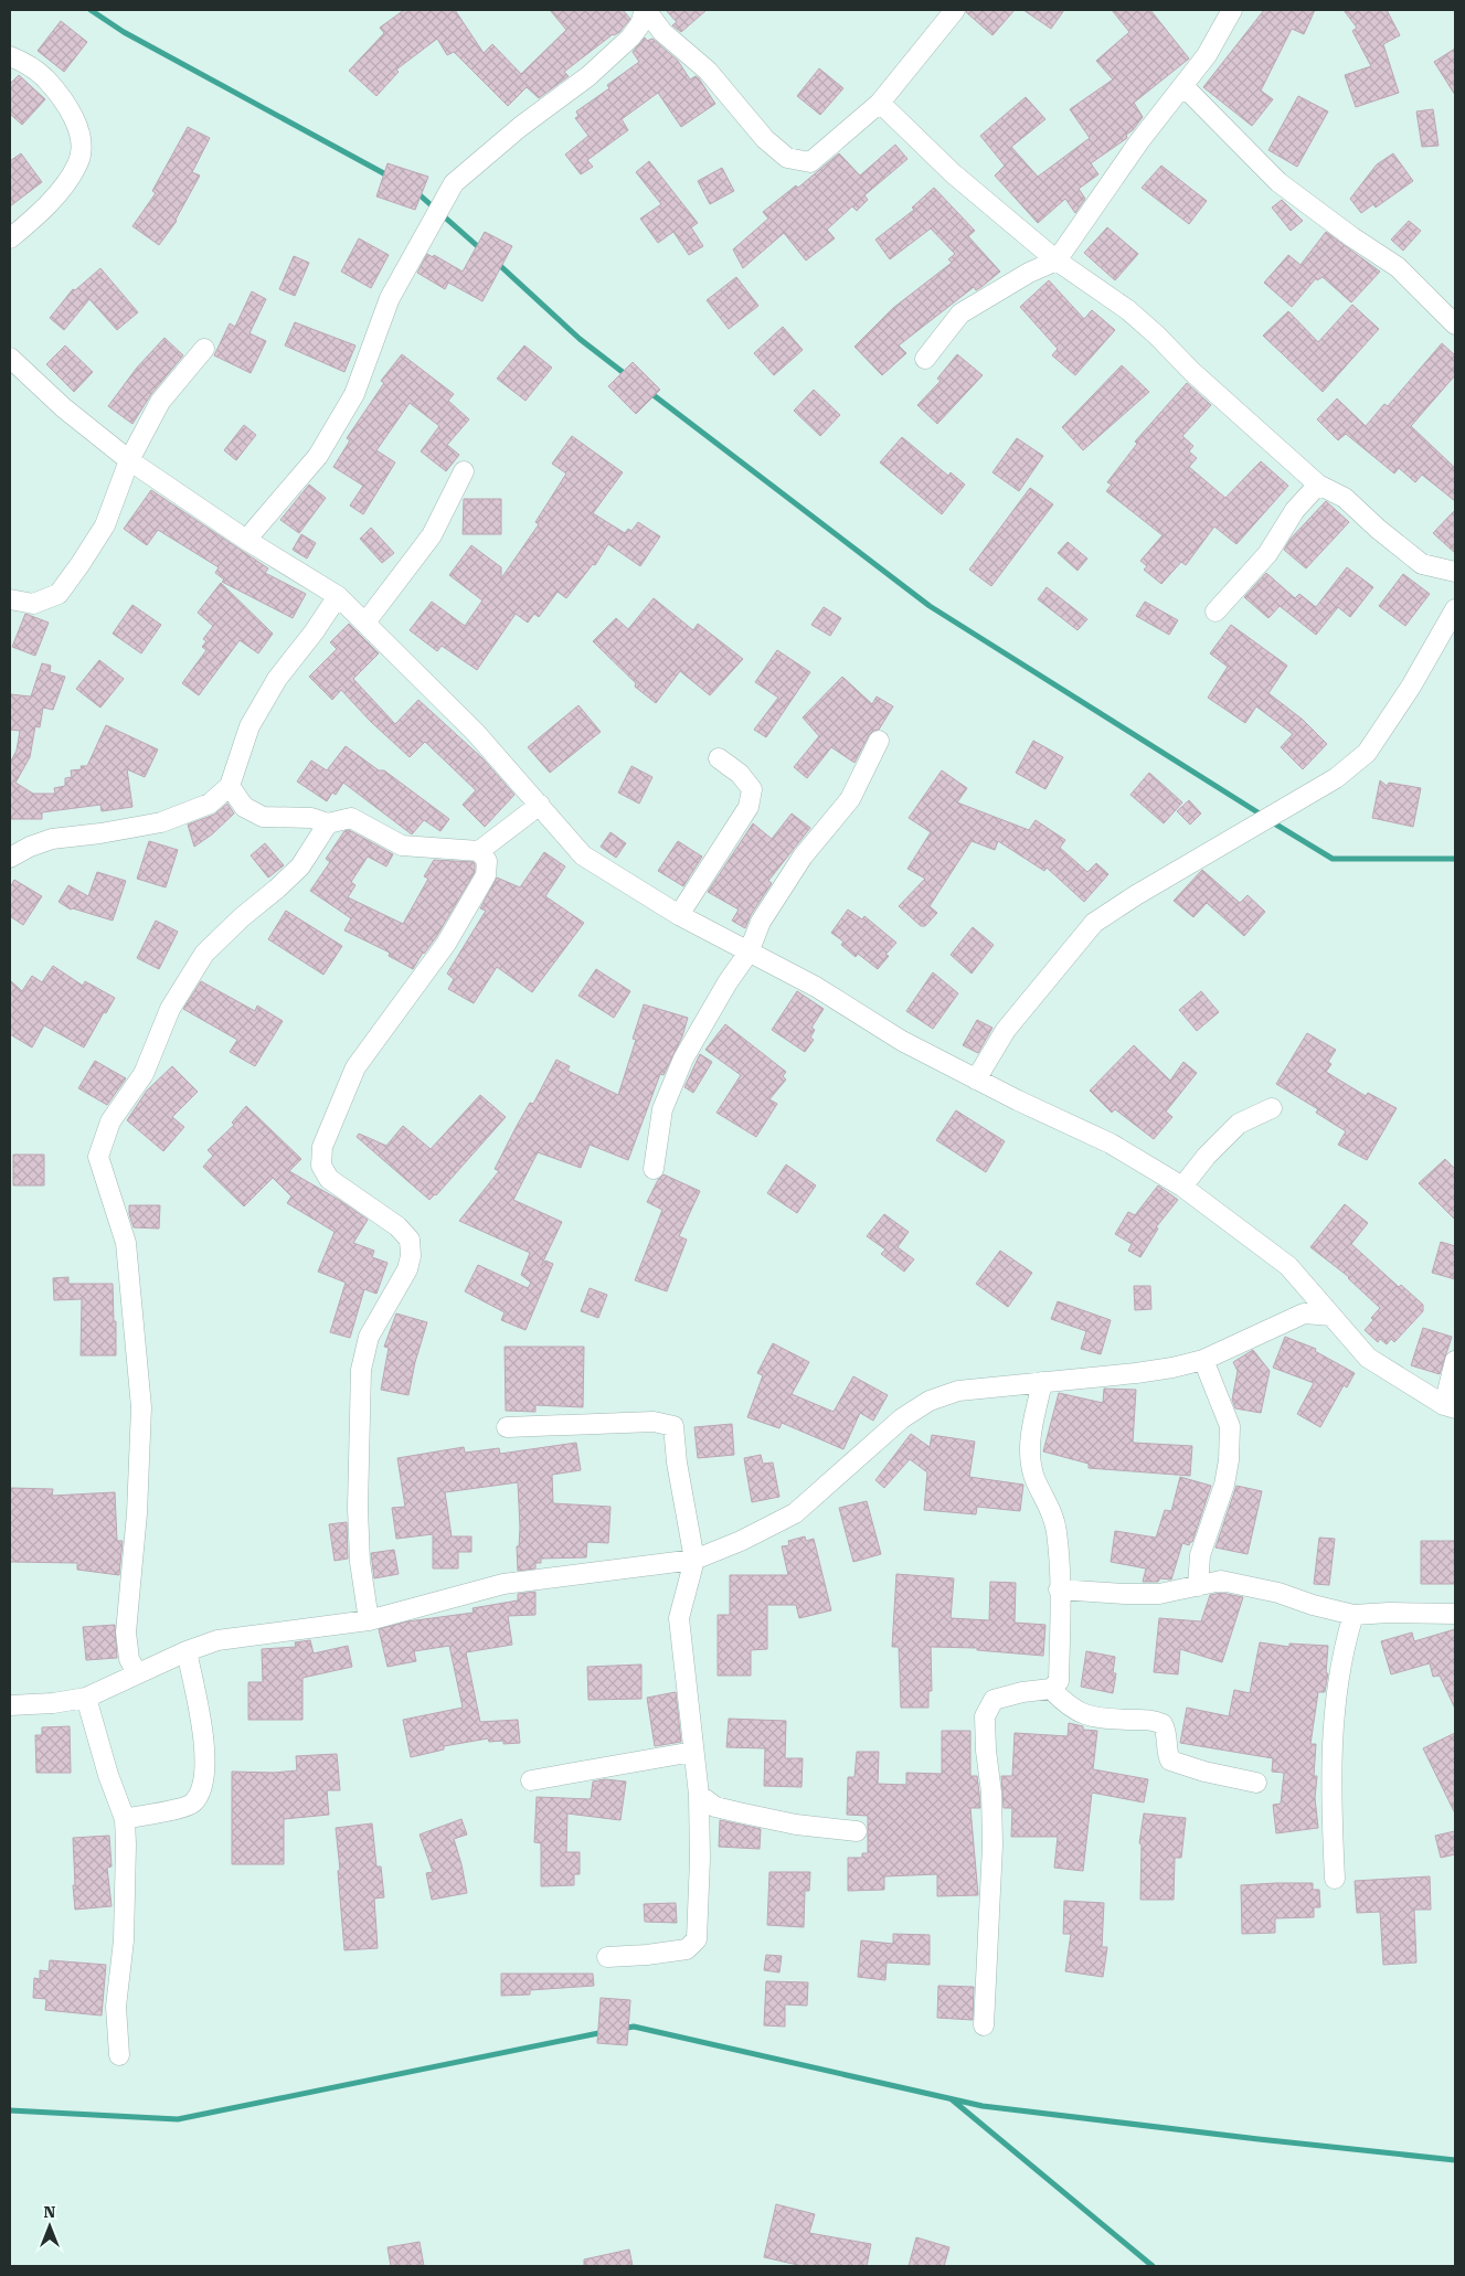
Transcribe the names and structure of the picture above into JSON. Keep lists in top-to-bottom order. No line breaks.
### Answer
{"north":"top"}
